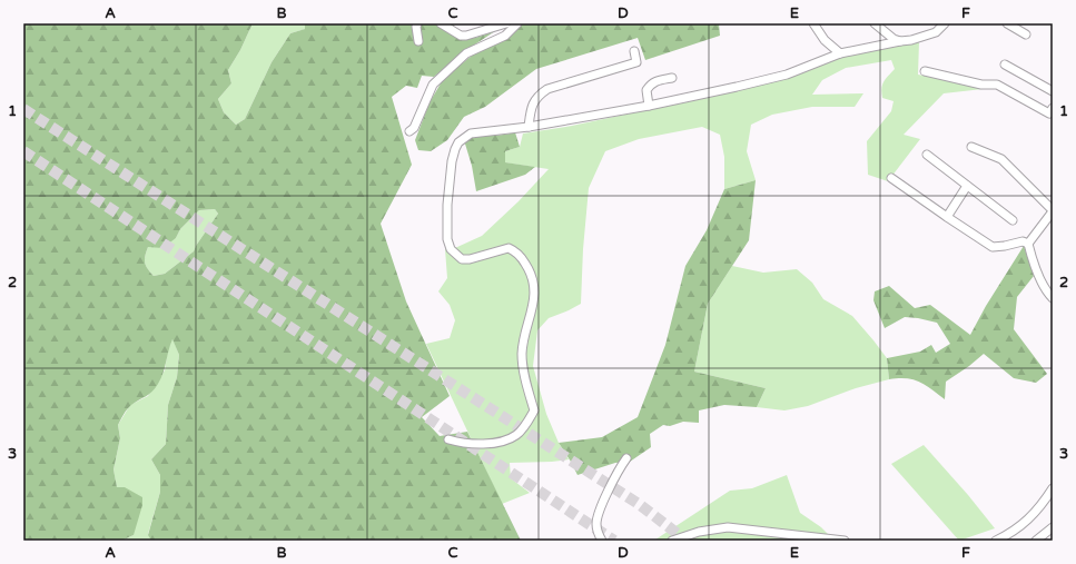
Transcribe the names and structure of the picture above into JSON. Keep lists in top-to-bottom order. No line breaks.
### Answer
{"grid":{"columns":["A","B","C","D","E","F"],"rows":["1","2","3"]}}
